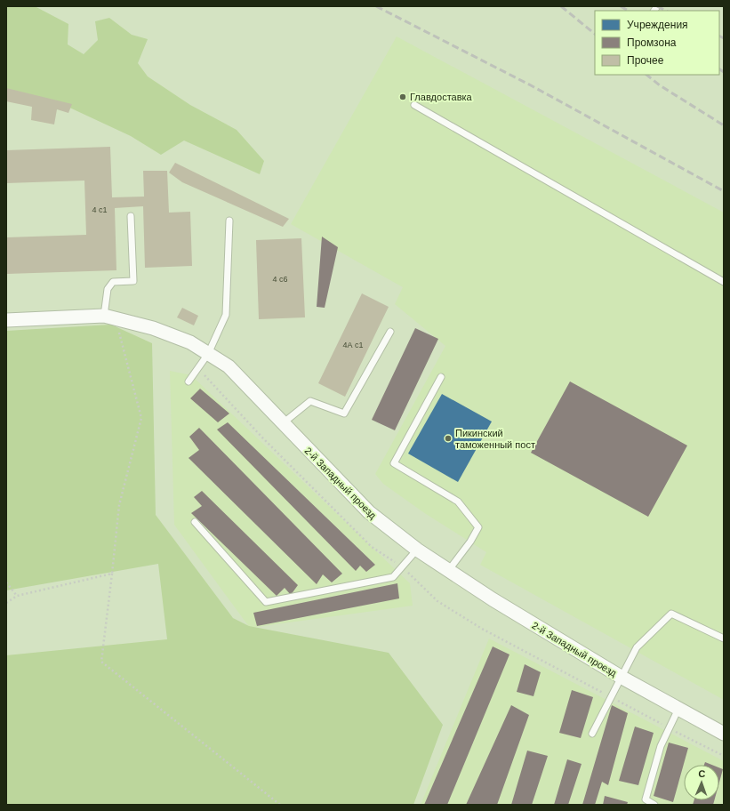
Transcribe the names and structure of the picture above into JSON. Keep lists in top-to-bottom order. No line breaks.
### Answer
{"streets":{"street":["2-й Западный проезд"]},"places":["Главдоставка","Пикинский таможенный пост"],"house_numbers":["4 с1","4 с6","4А с1"],"legend":["Учреждения","Промзона","Прочее"],"north":"top"}
